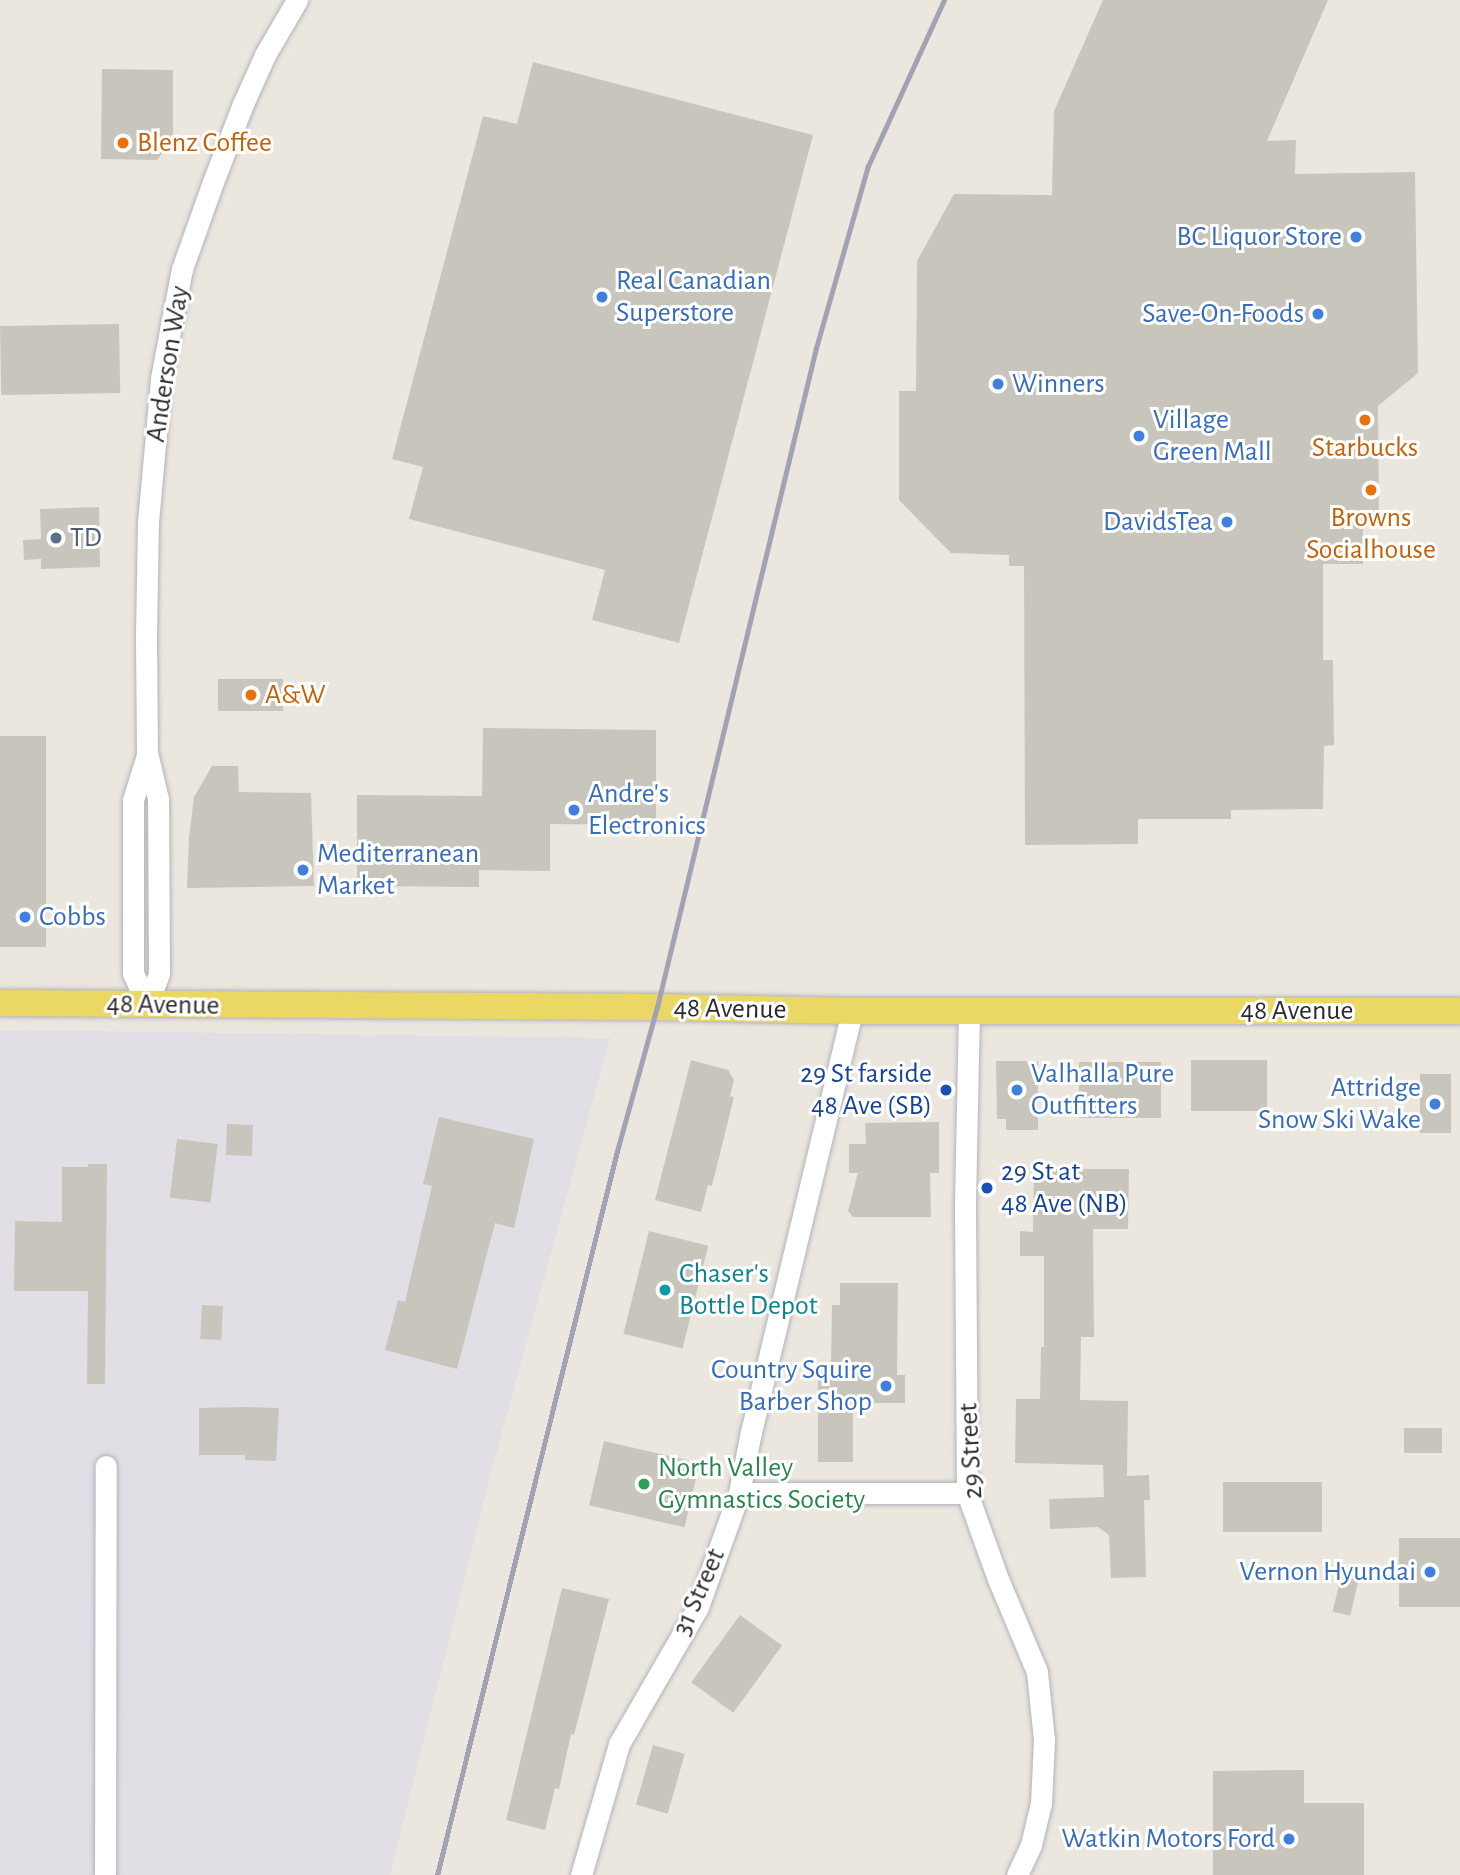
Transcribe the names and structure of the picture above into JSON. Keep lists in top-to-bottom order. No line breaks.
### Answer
{"streets":{"main road":["48 Avenue"],"street":["Anderson Way","29 Street","31 Street"]},"crossings":[["Anderson Way","48 Avenue"],["48 Avenue","29 Street"],["48 Avenue","31 Street"]],"places":["Blenz Coffee","BC Liquor Store","Real Canadian Superstore","Save-On-Foods","Winners","Starbucks","Village Green Mall","Browns Socialhouse","DavidsTea","TD","A&W","Andre's Electronics","Mediterranean Market","Cobbs","29 St farside 48 Ave (SB)","Valhalla Pure Outfitters","Attridge Snow Ski Wake","29 St at 48 Ave (NB)","Chaser's Bottle Depot","Country Squire Barber Shop","North Valley Gymnastics Society","Vernon Hyundai","Watkin Motors Ford"]}
